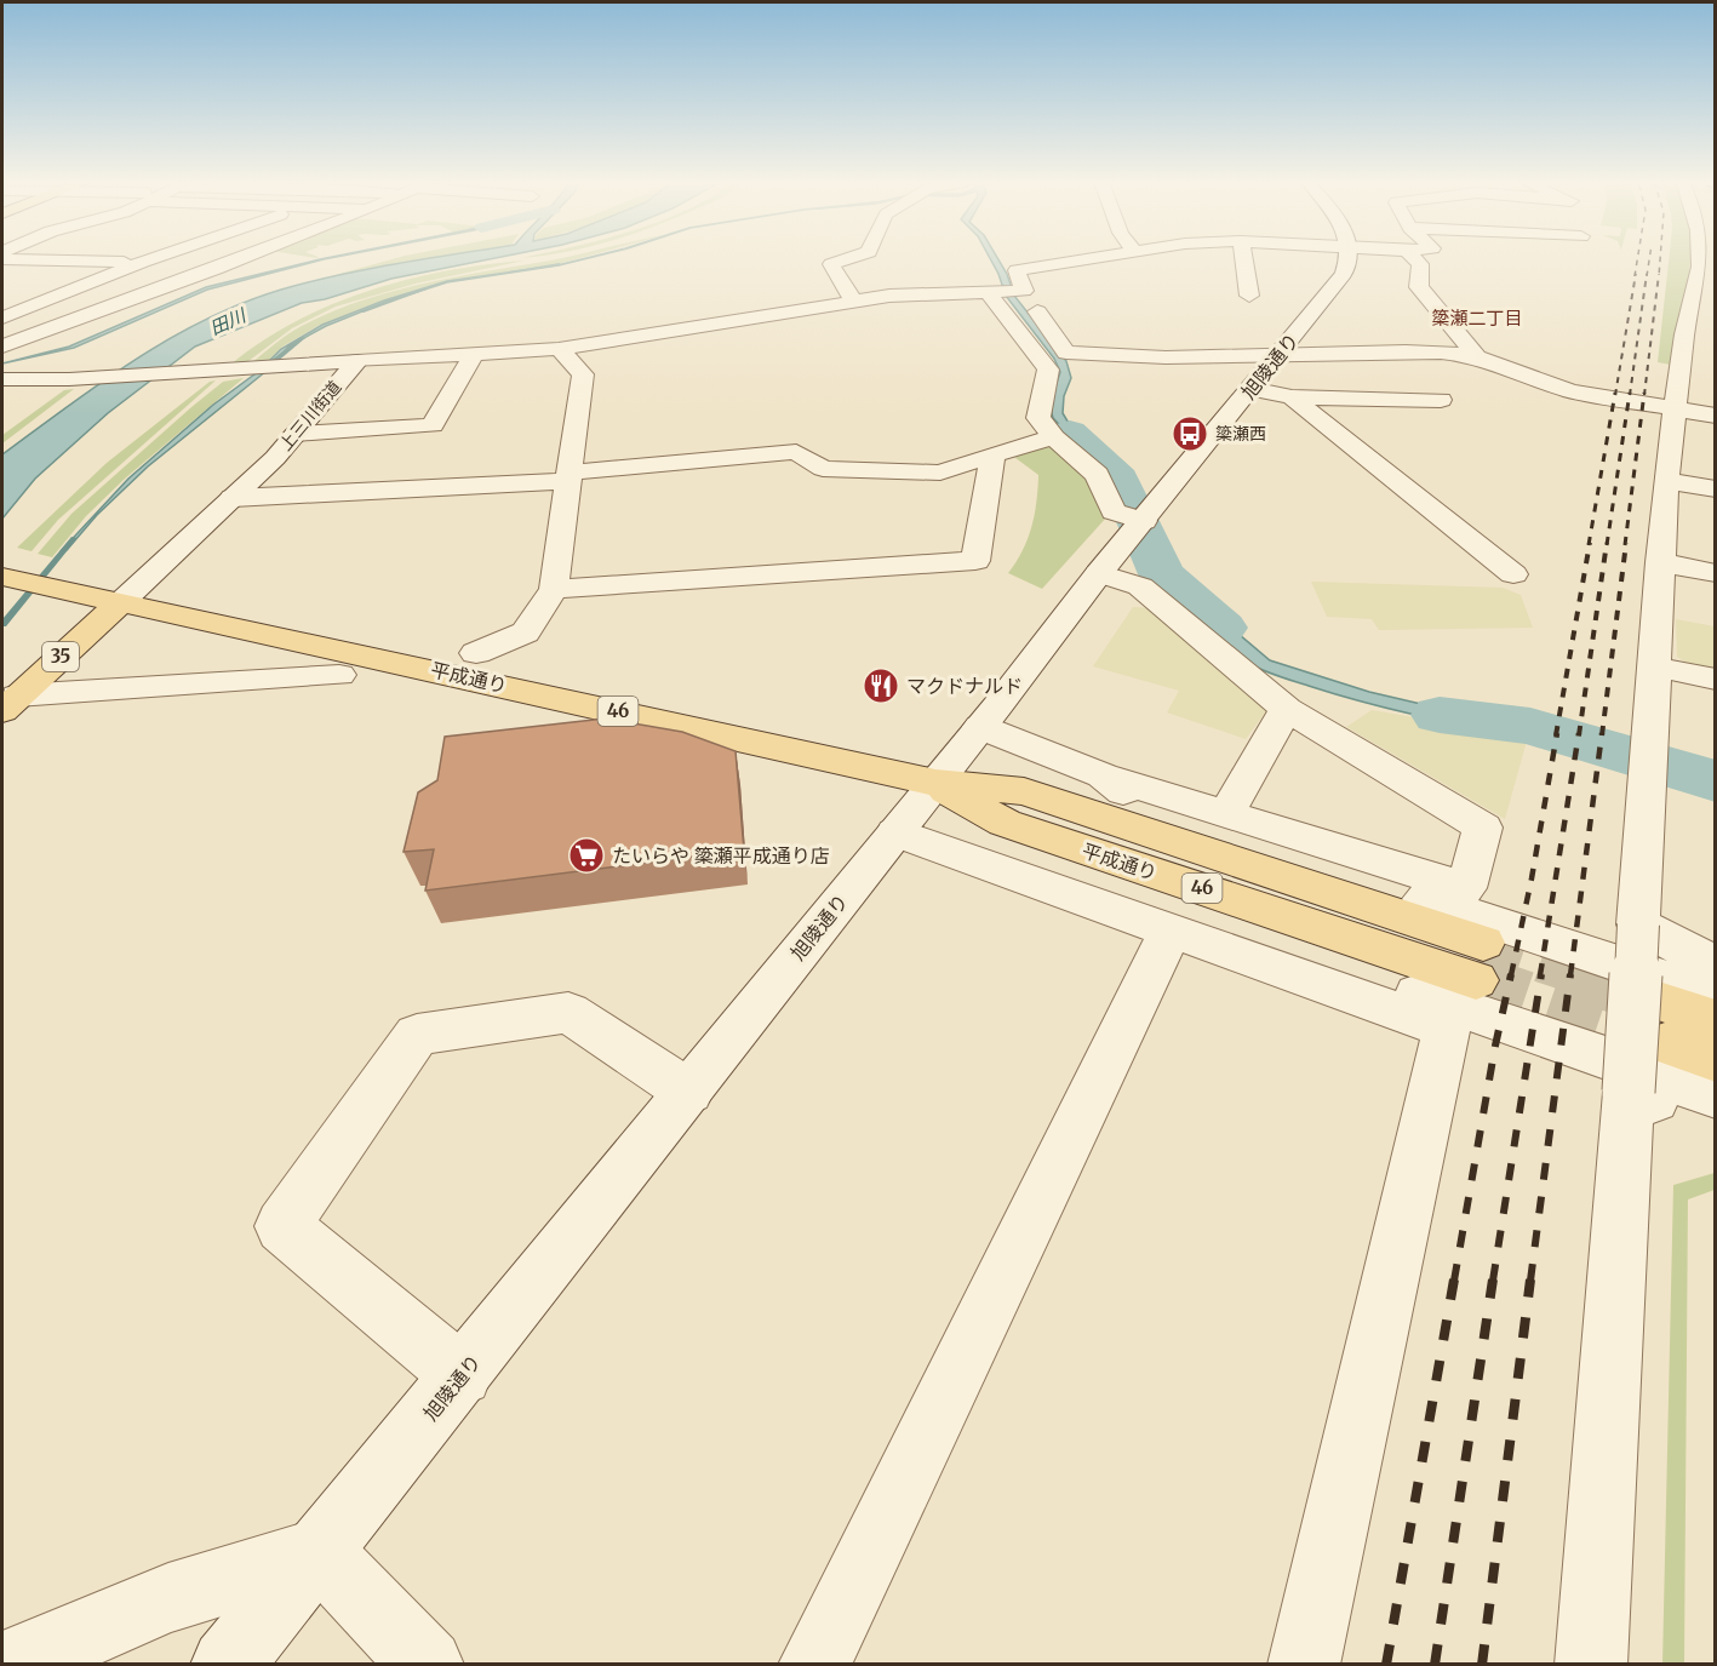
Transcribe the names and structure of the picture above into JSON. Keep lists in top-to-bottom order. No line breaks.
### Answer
{"streets":{"main road":["上三川街道","35","平成通り","46"],"street":["旭陵通り"]},"crossings":[["旭陵通り","平成通り"],["上三川街道","平成通り"]],"districts":["簗瀬二丁目"],"water":["田川"],"places":{"bus stop":["簗瀬西"],"restaurant":["マクドナルド"],"supermarket":["たいらや 簗瀬平成通り店"]}}
